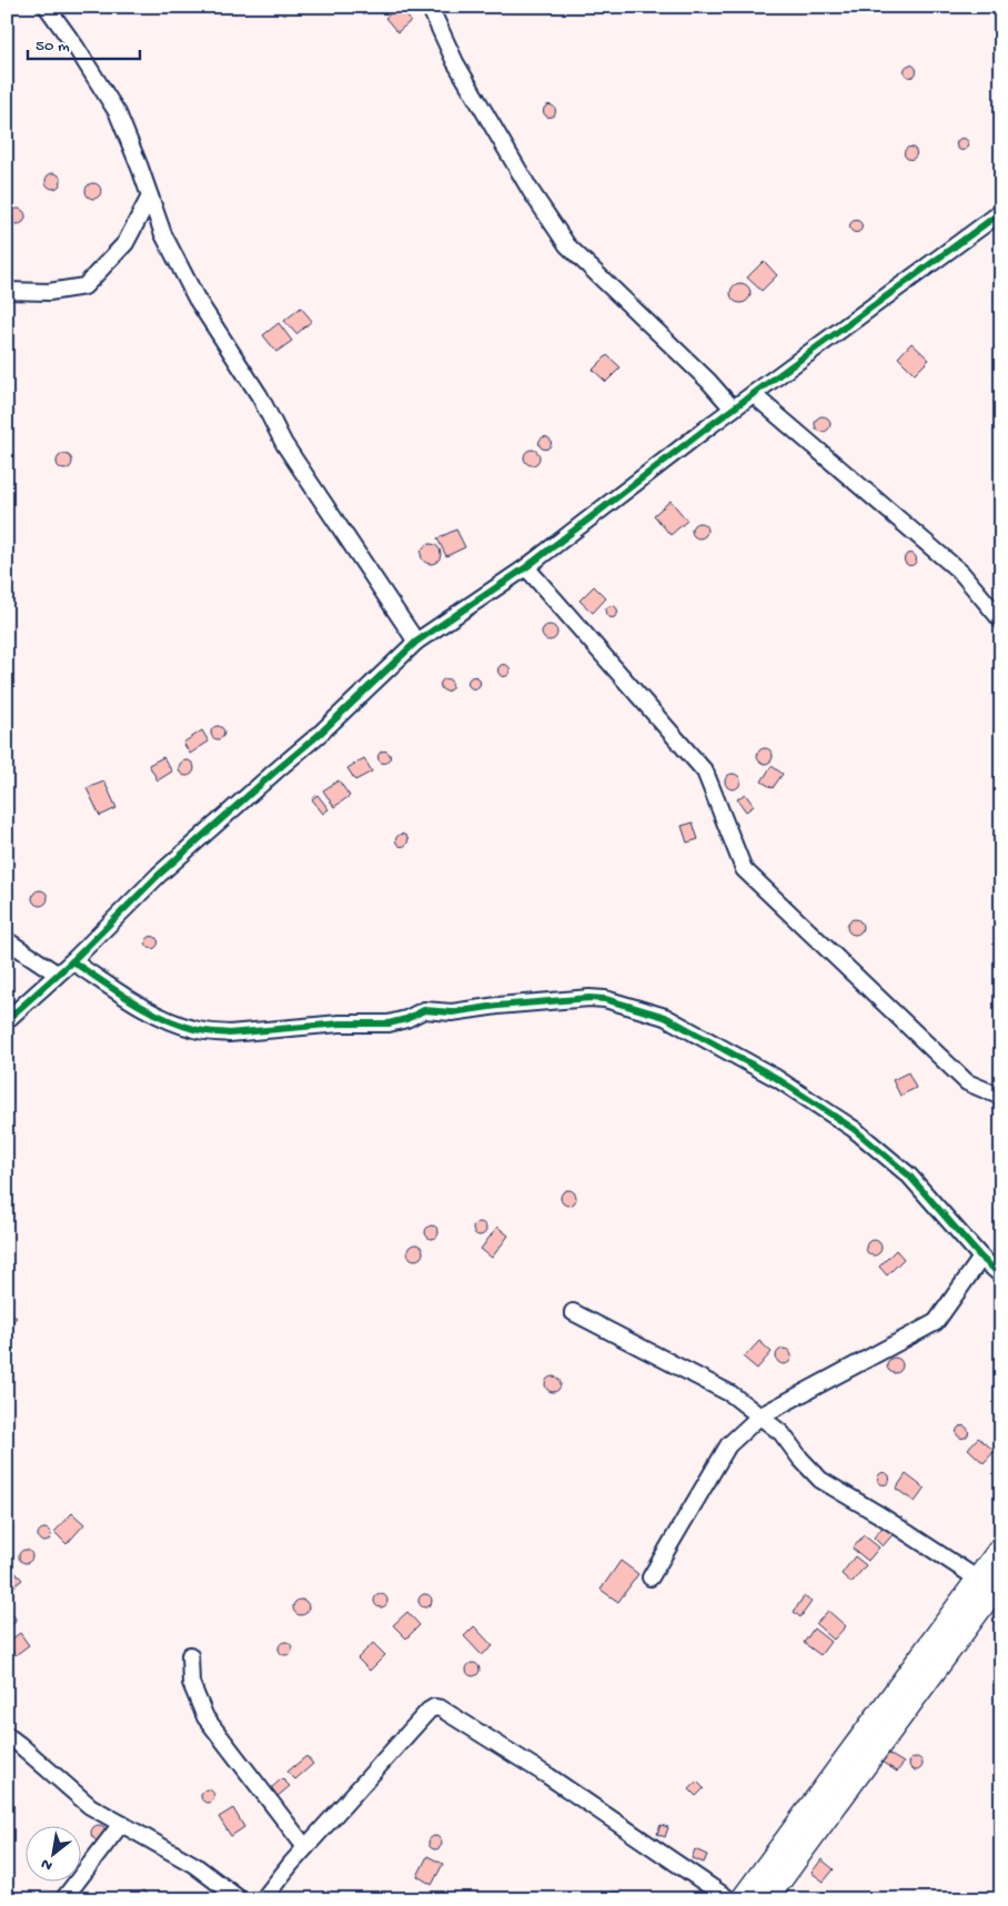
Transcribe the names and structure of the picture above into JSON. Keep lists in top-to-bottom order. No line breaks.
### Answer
{"scale_bar":"50 m","north":"bottom left"}
